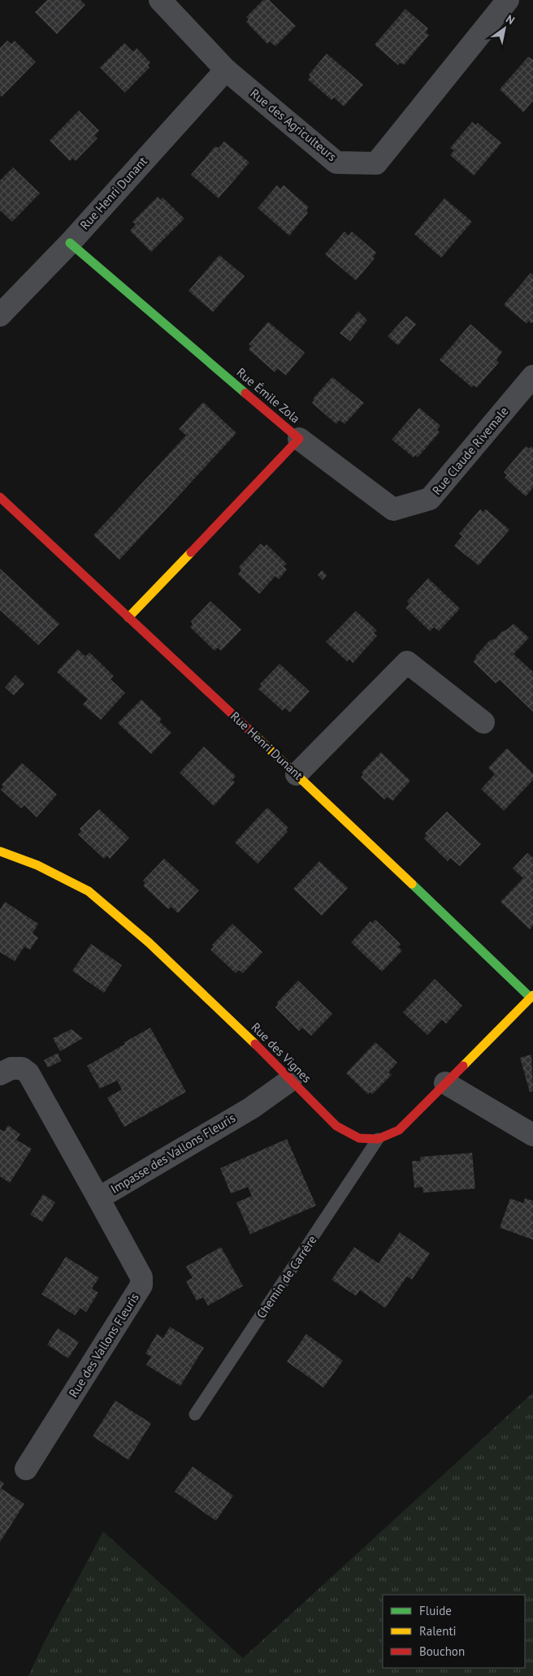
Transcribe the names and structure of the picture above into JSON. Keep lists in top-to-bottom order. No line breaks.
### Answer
{"streets":{"street":["Rue des Agriculteurs","Rue Henri Dunant","Rue Émile Zola","Rue Claude Rivemale","Rue des Vignes","Impasse des Vallons Fleuris","Rue des Vallons Fleuris"],"lane":["Chemin de Carrère"]},"crossings":[["Rue des Agriculteurs","Rue Henri Dunant"],["Rue Henri Dunant","Rue Émile Zola"],["Rue Henri Dunant","Rue des Vignes"],["Rue Émile Zola","Rue Claude Rivemale"],["Rue des Vignes","Impasse des Vallons Fleuris"],["Rue des Vignes","Chemin de Carrère"],["Impasse des Vallons Fleuris","Rue des Vallons Fleuris"]],"legend":["Fluide","Ralenti","Bouchon"],"north":"top right"}
